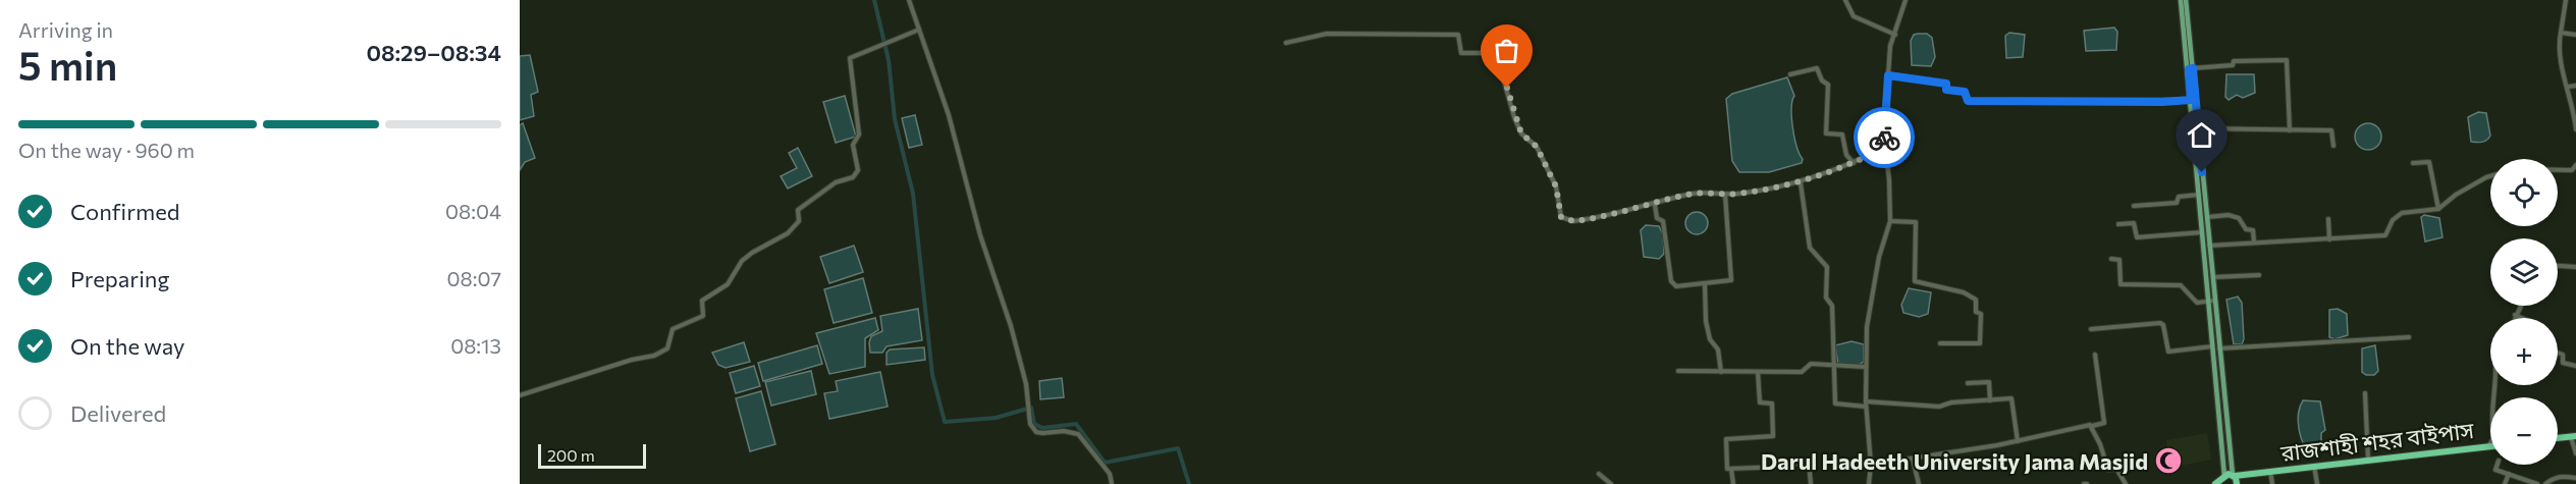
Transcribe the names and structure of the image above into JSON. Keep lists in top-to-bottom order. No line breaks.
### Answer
{"streets":{"highway":["রাজশাহী শহর বাইপাস"]},"places":{"mosque":["Darul Hadeeth University Jama Masjid"]},"scale_bar":"200 m","page":{"heading":["5 min","Arriving in","08:29–08:34"],"bar":"On the way · 960 m","map_buttons":["+","−"],"list":[["Confirmed","08:04"],["Preparing","08:07"],["On the way","08:13"],"Delivered"],"scale":"200 m"}}
